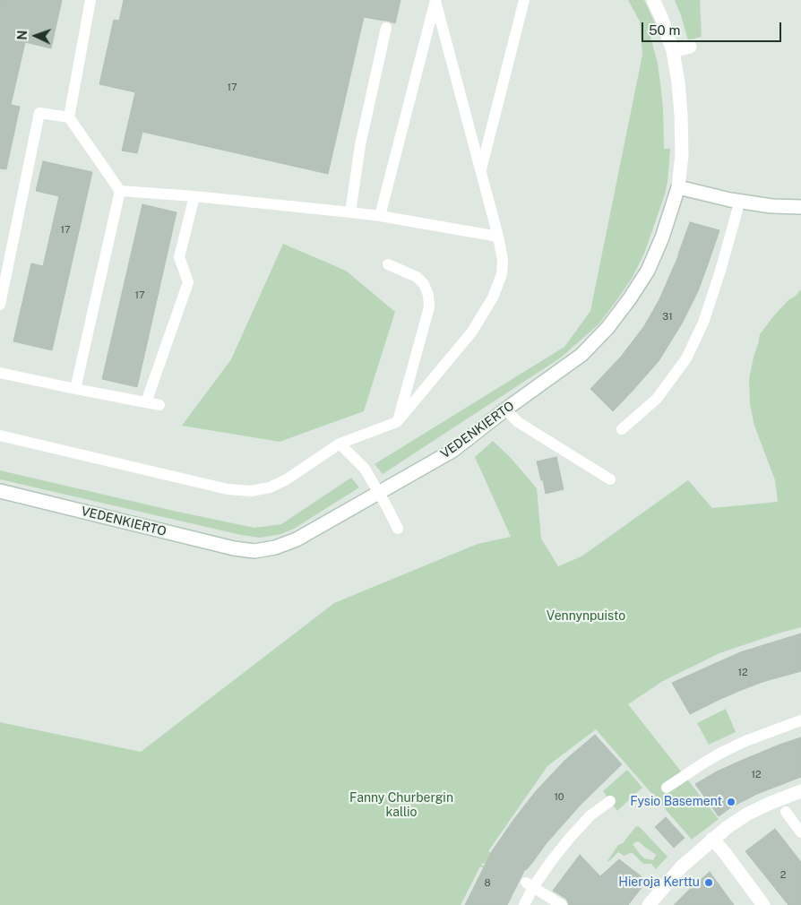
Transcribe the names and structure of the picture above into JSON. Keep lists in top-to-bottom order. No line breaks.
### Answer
{"streets":{"street":["VEDENKIERTO"]},"parks":["Vennynpuisto","Fanny Churbergin kallio"],"places":["Fysio Basement","Hieroja Kerttu"],"house_numbers":["17","17","17","31","12","12","10","2","8"],"scale_bar":"50 m","north":"left"}
